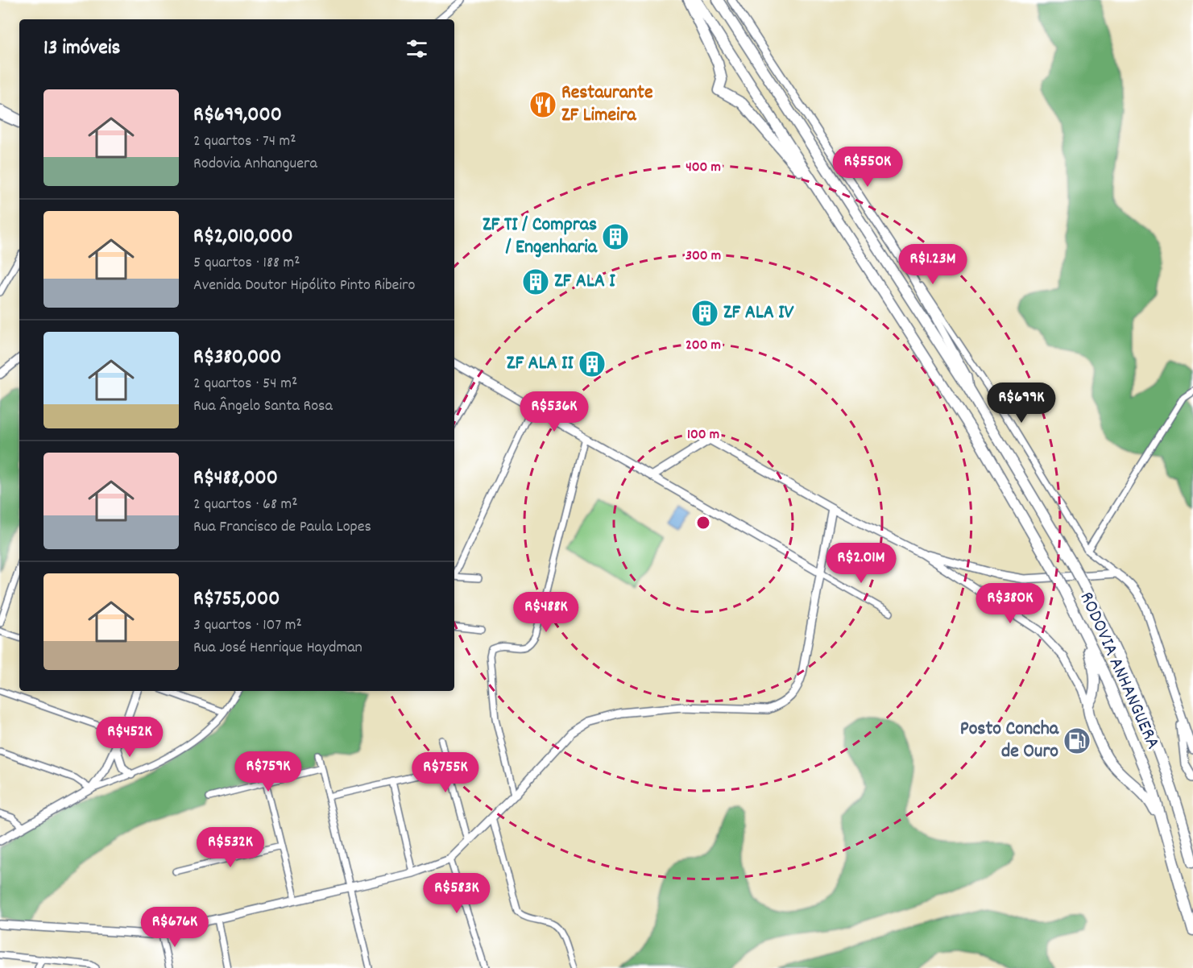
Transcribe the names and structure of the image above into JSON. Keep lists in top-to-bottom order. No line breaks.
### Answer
{"streets":{"highway":["RODOVIA ANHANGUERA"]},"places":{"restaurant":["Restaurante ZF Limeira"],"building":["ZF TI / Compras / Engenharia","ZF ALA I","ZF ALA IV","ZF ALA II"],"fuel station":["Posto Concha de Ouro"]},"page":{"heading":"13 imóveis","list":[{"name":"R$699,000","note":"2 quartos · 74 m² · Rodovia Anhanguera"},{"name":"R$2,010,000","note":"5 quartos · 188 m² · Avenida Doutor Hipólito Pinto Ribeiro"},{"name":"R$380,000","note":"2 quartos · 54 m² · Rua Ângelo Santa Rosa"},{"name":"R$488,000","note":"2 quartos · 68 m² · Rua Francisco de Paula Lopes"},{"name":"R$755,000","note":"3 quartos · 107 m² · Rua José Henrique Haydman"}],"price":["R$550K","R$1.23M","R$699K","R$536K","R$2.01M","R$380K","R$488K","R$452K","R$759K","R$755K","R$532K","R$583K","R$676K"]},"rings":["400 m","300 m","200 m","100 m"]}
